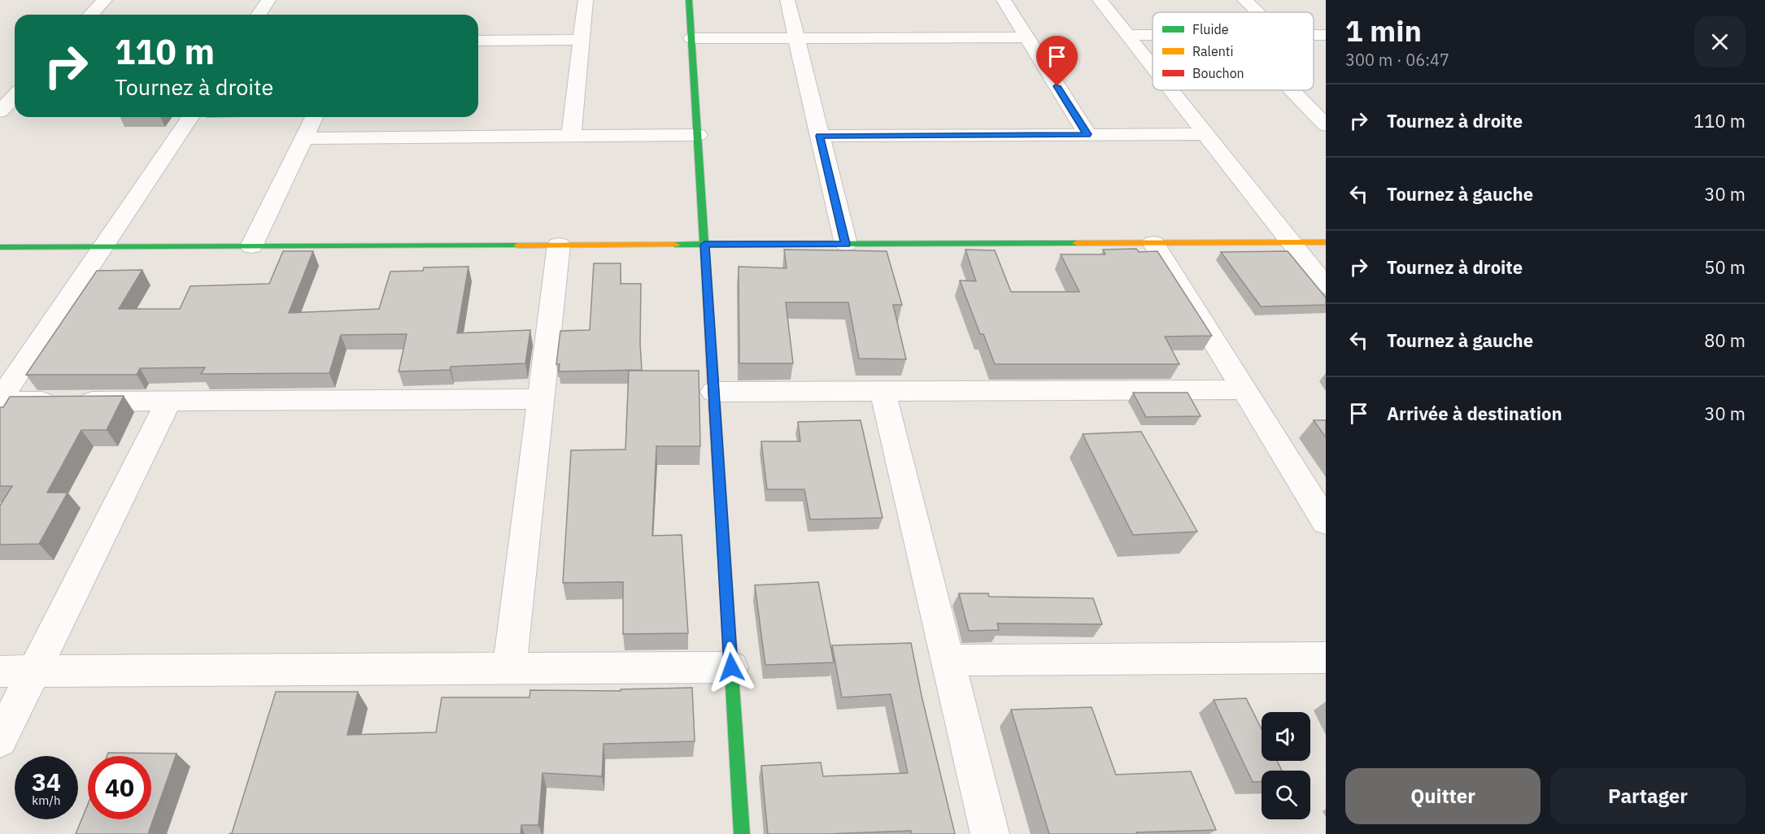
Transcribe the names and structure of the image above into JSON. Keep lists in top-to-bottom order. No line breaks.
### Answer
{"legend":["Fluide","Ralenti","Bouchon"],"page":{"heading":["1 min","300 m · 06:47"],"turn":["110 m","Tournez à droite"],"list":[{"name":"Tournez à droite","value":"110 m"},{"name":"Tournez à gauche","value":"30 m"},{"name":"Tournez à droite","value":"50 m"},{"name":"Tournez à gauche","value":"80 m"},{"name":"Arrivée à destination","value":"30 m"}],"speed":"34 km/h","limit":"40","buttons":["Quitter","Partager"]}}
